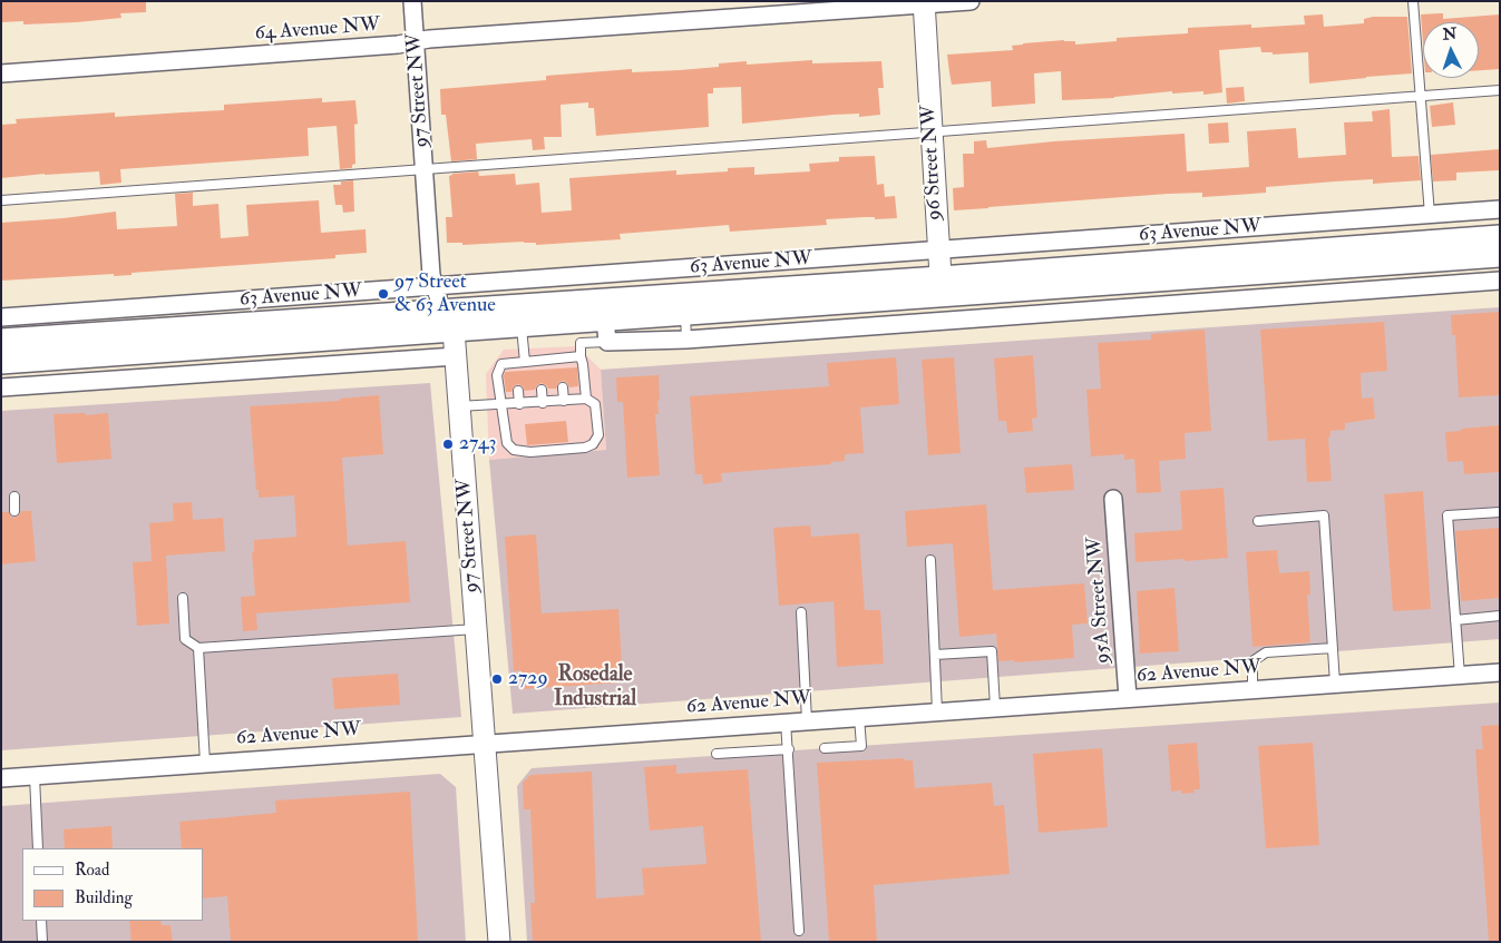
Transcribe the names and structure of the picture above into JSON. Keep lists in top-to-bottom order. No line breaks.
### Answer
{"streets":{"main road":["63 Avenue NW"],"street":["64 Avenue NW","97 Street NW","96 Street NW","95A Street NW","62 Avenue NW"]},"crossings":[["64 Avenue NW","97 Street NW"],["64 Avenue NW","96 Street NW"],["97 Street NW","63 Avenue NW"],["97 Street NW","62 Avenue NW"],["96 Street NW","63 Avenue NW"],["95A Street NW","62 Avenue NW"]],"districts":["Rosedale Industrial"],"places":["97 Street & 63 Avenue","2743","2729"],"legend":["Road","Building"],"north":"top"}
